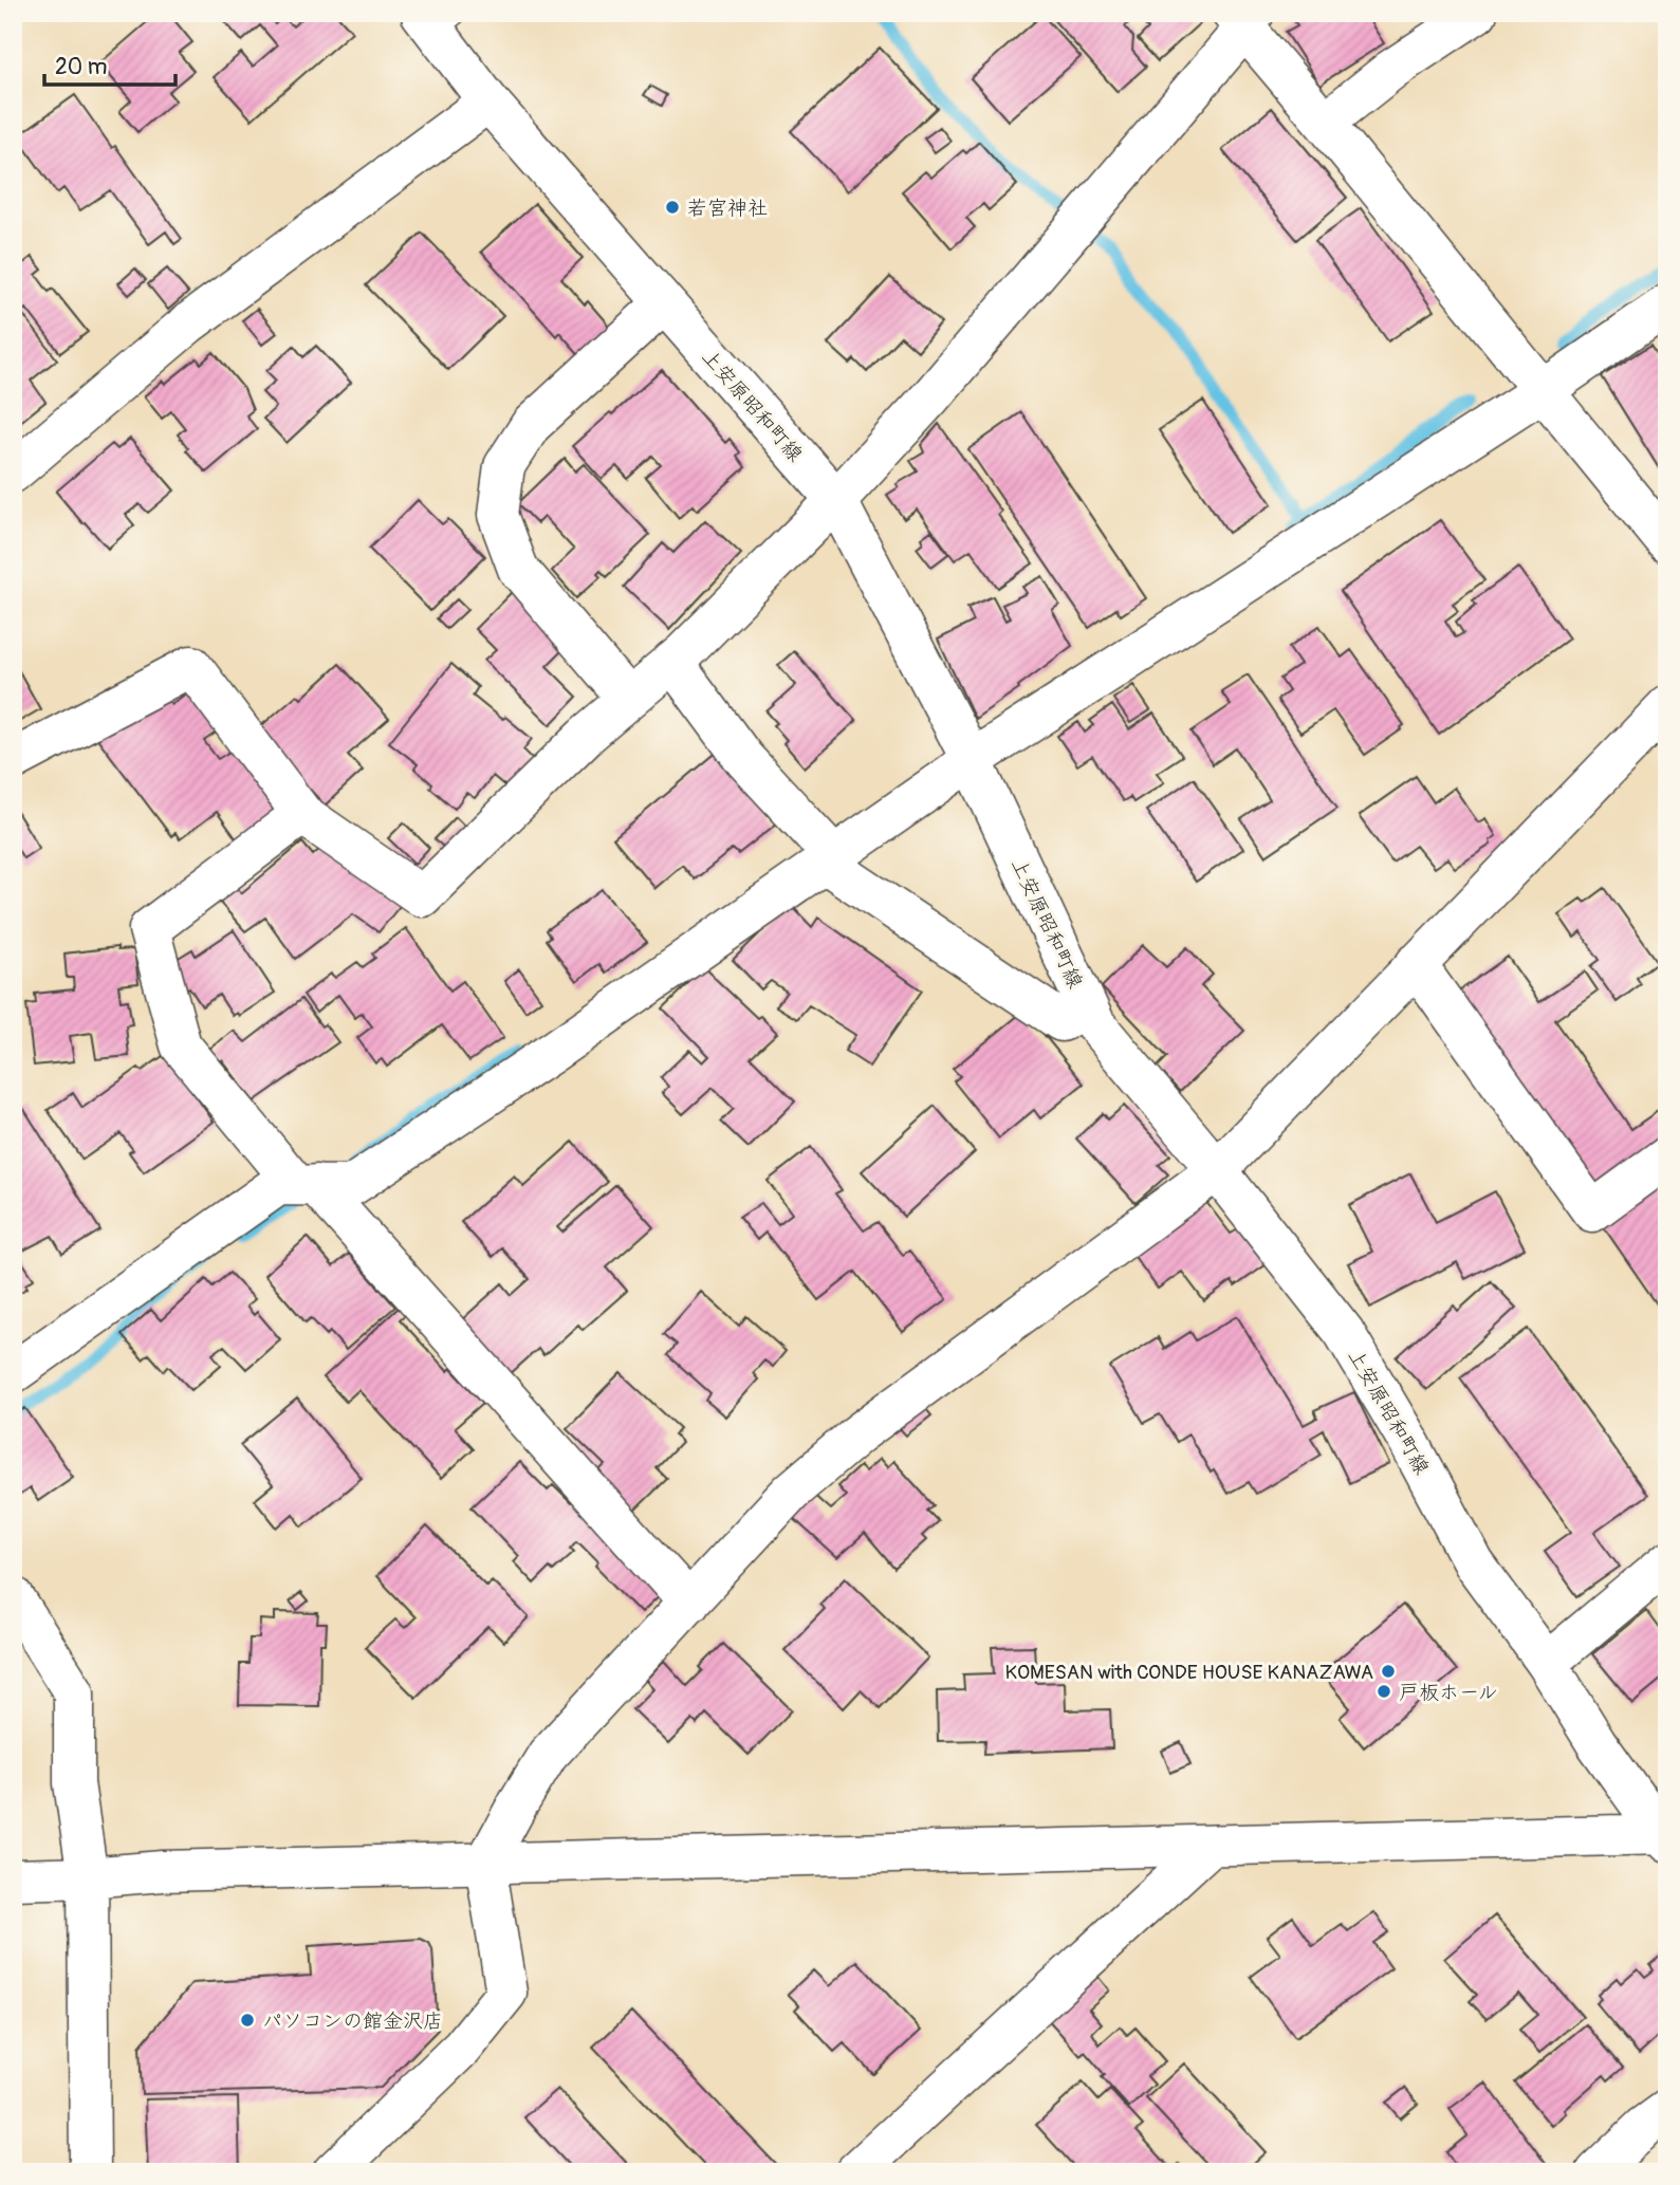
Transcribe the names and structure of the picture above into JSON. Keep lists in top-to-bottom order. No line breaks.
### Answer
{"streets":{"street":["上安原昭和町線"]},"places":["若宮神社","KOMESAN with CONDE HOUSE KANAZAWA","戸板ホール","パソコンの館金沢店"],"scale_bar":"20 m"}
